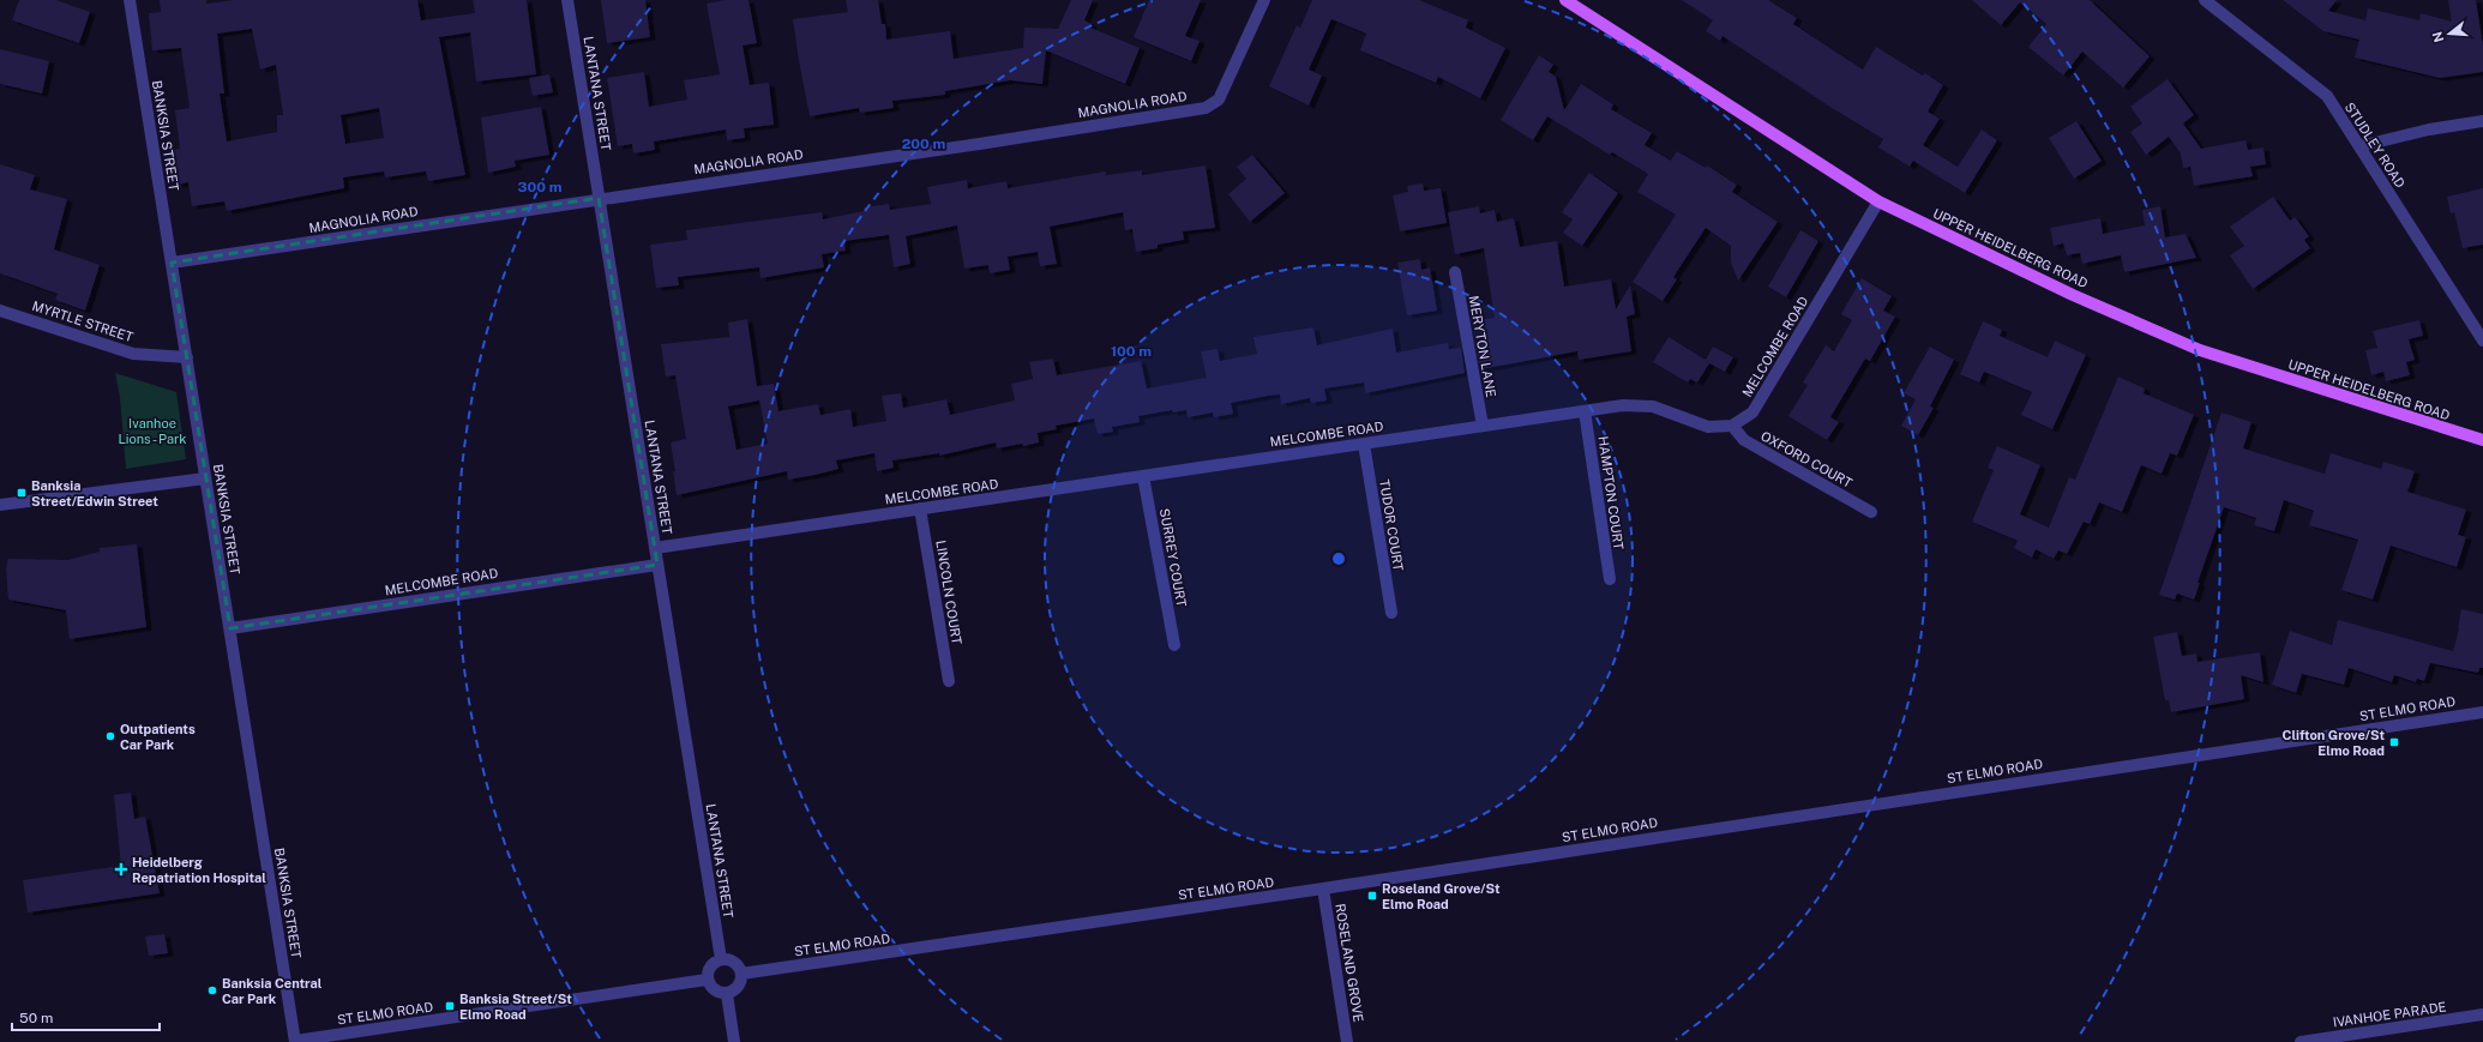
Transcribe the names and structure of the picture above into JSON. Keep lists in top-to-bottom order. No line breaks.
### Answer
{"streets":{"main road":["UPPER HEIDELBERG ROAD"],"street":["LANTANA STREET","MAGNOLIA ROAD","BANKSIA STREET","STUDLEY ROAD","MYRTLE STREET","MERYTON LANE","MELCOMBE ROAD","OXFORD COURT","HAMPTON COURT","TUDOR COURT","SURREY COURT","LINCOLN COURT","ST ELMO ROAD","ROSELAND GROVE","IVANHOE PARADE"]},"crossings":[["LANTANA STREET","MAGNOLIA ROAD"],["LANTANA STREET","MELCOMBE ROAD"],["LANTANA STREET","ST ELMO ROAD"],["MAGNOLIA ROAD","BANKSIA STREET"],["BANKSIA STREET","MYRTLE STREET"],["BANKSIA STREET","MELCOMBE ROAD"],["BANKSIA STREET","ST ELMO ROAD"],["UPPER HEIDELBERG ROAD","MELCOMBE ROAD"],["MERYTON LANE","MELCOMBE ROAD"],["MELCOMBE ROAD","OXFORD COURT"],["MELCOMBE ROAD","HAMPTON COURT"],["MELCOMBE ROAD","TUDOR COURT"],["MELCOMBE ROAD","SURREY COURT"],["MELCOMBE ROAD","LINCOLN COURT"],["ST ELMO ROAD","ROSELAND GROVE"]],"parks":["Ivanhoe Lions - Park"],"places":{"transit":["Banksia Street/Edwin Street","Clifton Grove/St Elmo Road","Roseland Grove/St Elmo Road","Banksia Street/St Elmo Road"],"other":["Outpatients Car Park","Banksia Central Car Park"],"health":["Heidelberg Repatriation Hospital"]},"scale_bar":"50 m","north":"left","rings":["200 m","300 m","100 m"]}
